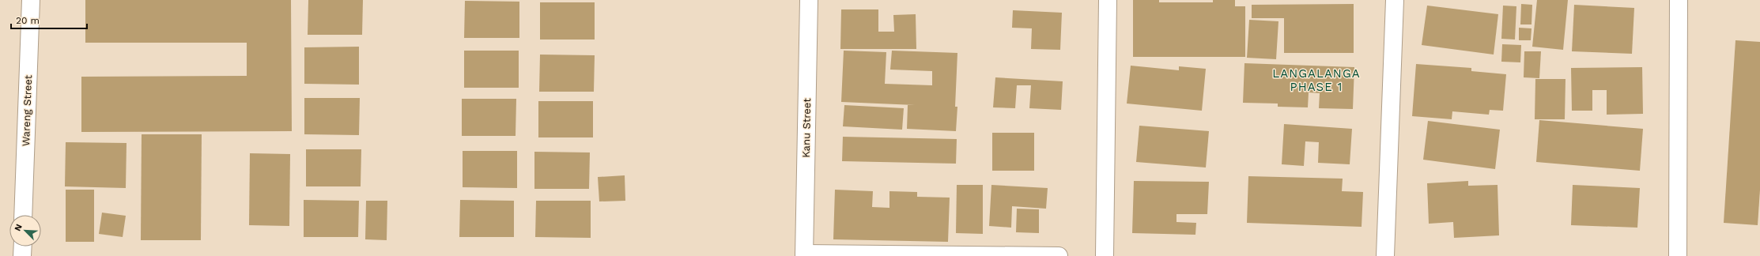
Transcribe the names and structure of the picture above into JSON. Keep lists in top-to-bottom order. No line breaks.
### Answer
{"streets":{"street":["Wareng Street","Kanu Street"]},"districts":["LANGALANGA PHASE 1"],"scale_bar":"20 m","north":"top left"}
